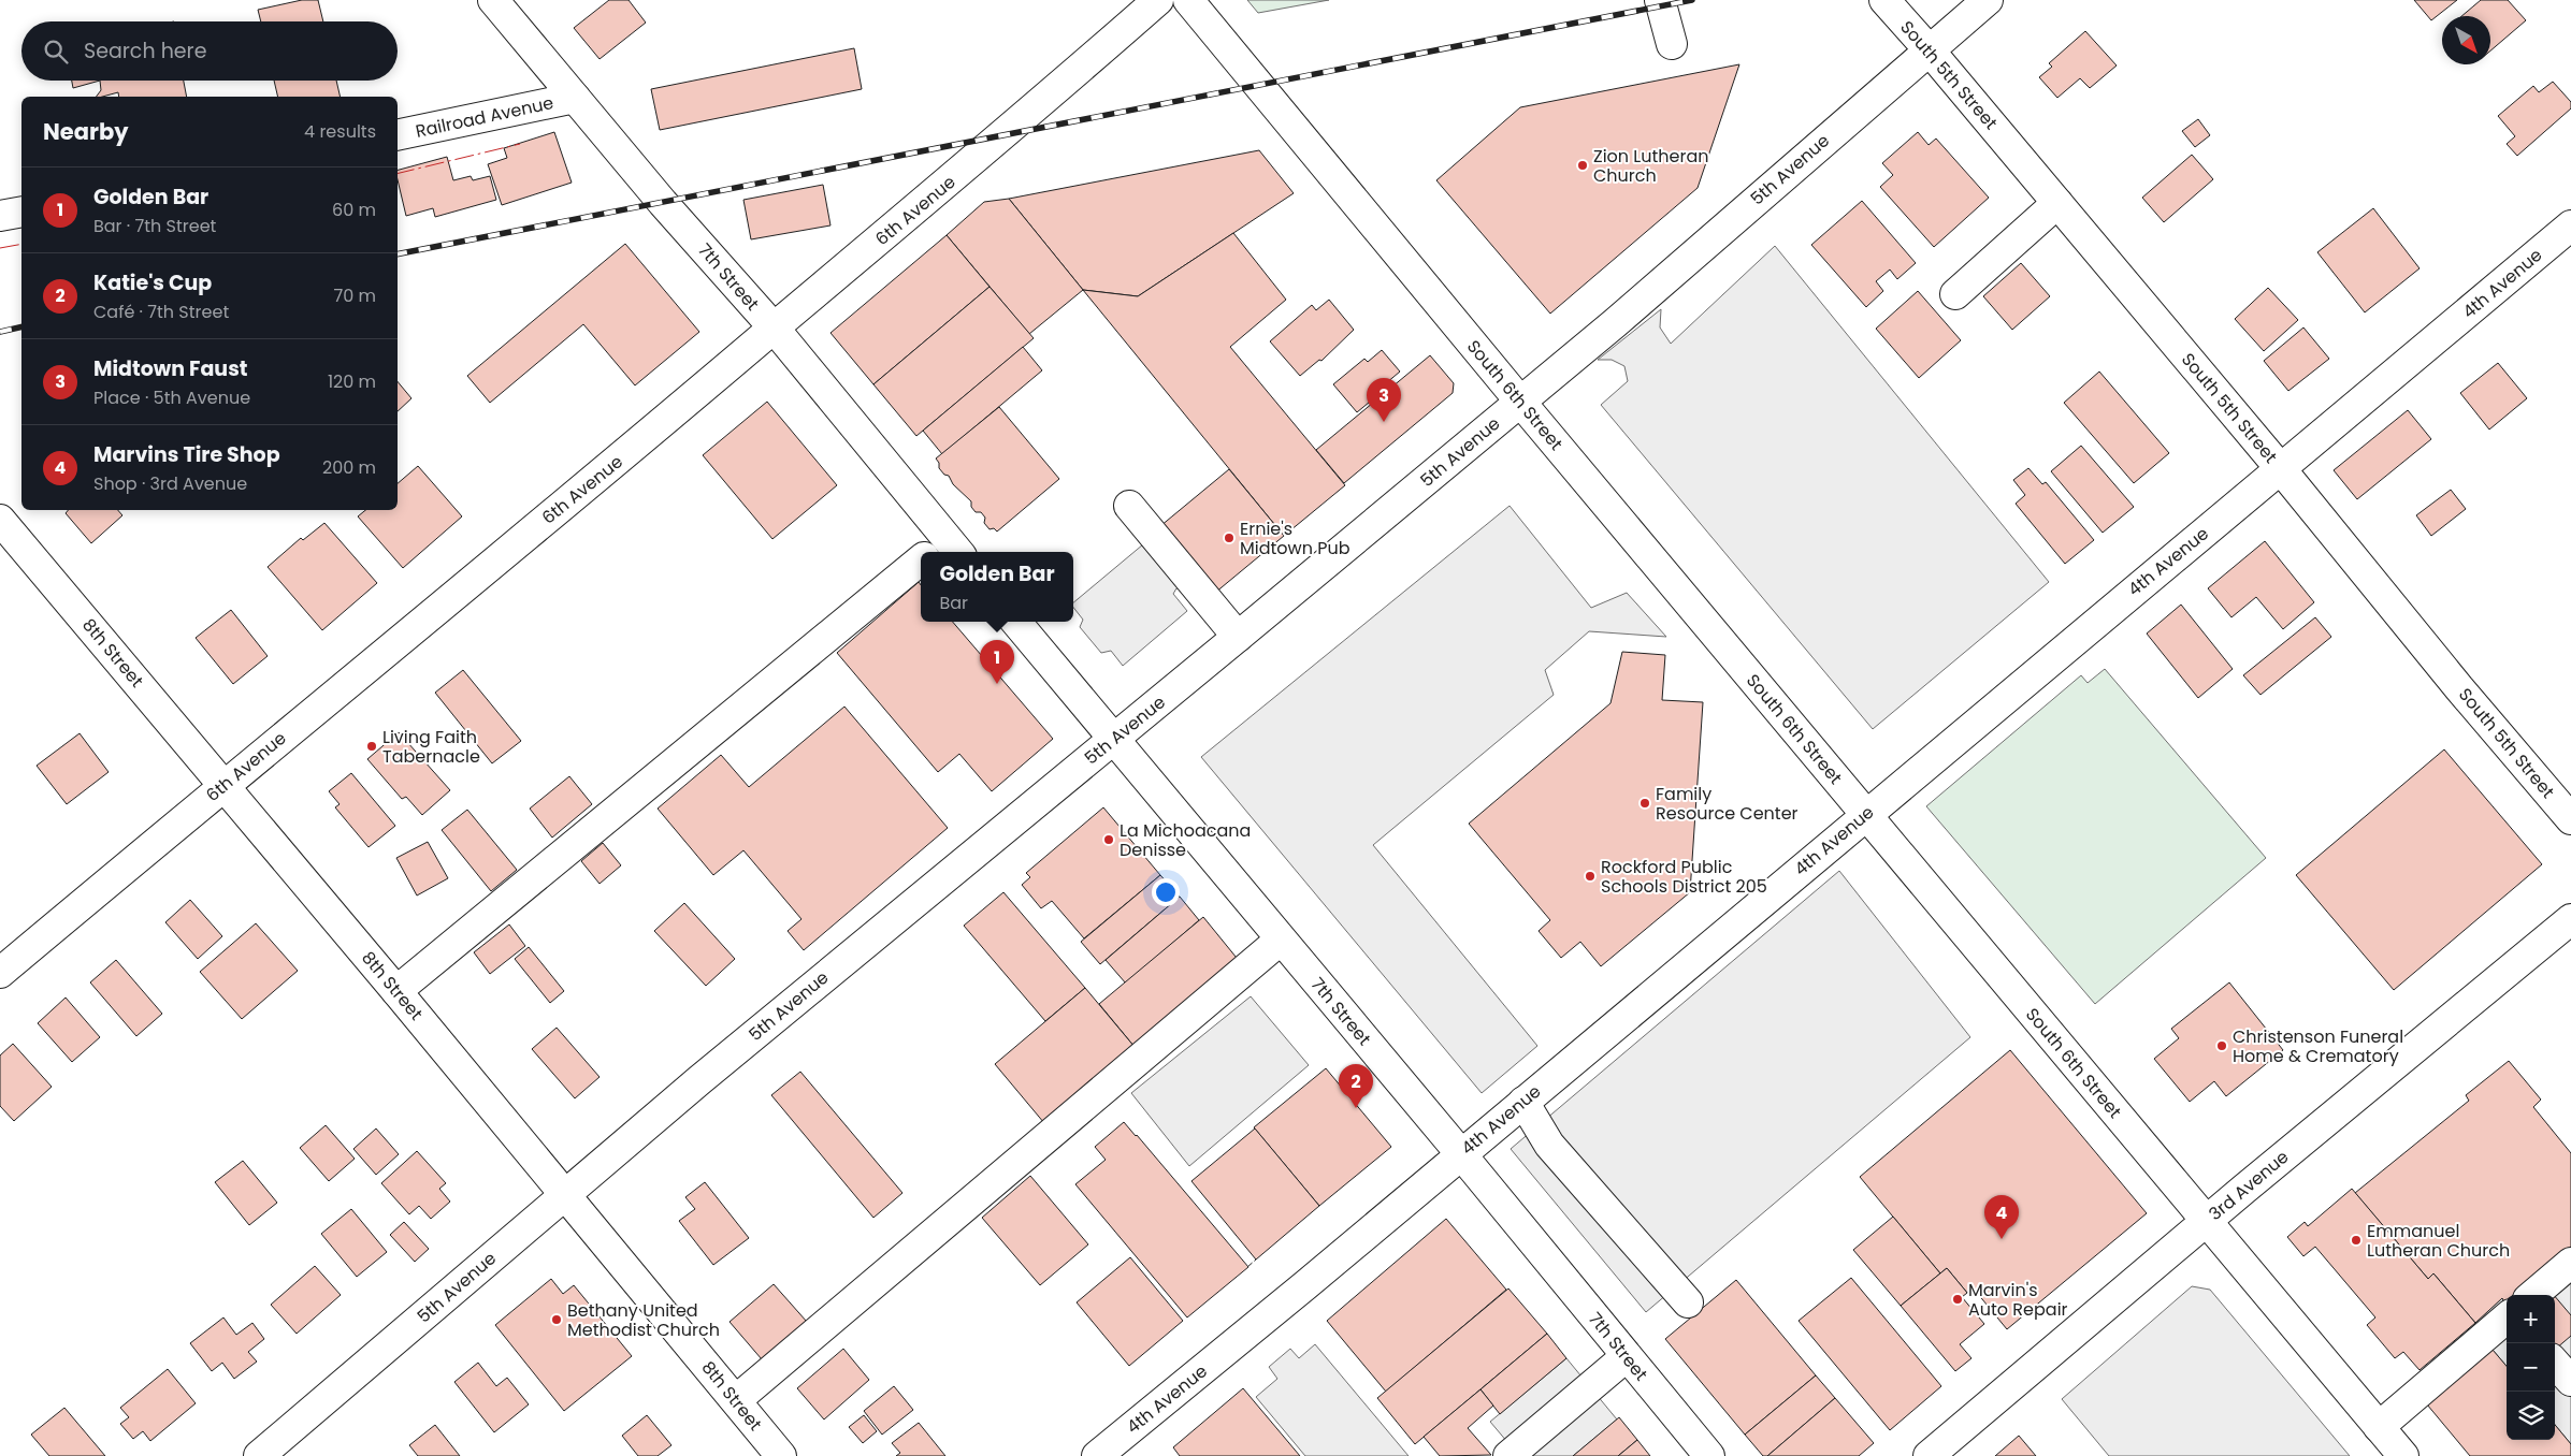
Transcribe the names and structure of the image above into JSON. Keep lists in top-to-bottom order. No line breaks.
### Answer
{"streets":{"street":["South 5th Street","Railroad Avenue","5th Avenue","6th Avenue","7th Street","4th Avenue","South 6th Street","8th Street","3rd Avenue"]},"crossings":[["South 5th Street","5th Avenue"],["South 5th Street","4th Avenue"],["Railroad Avenue","7th Street"],["5th Avenue","7th Street"],["5th Avenue","South 6th Street"],["5th Avenue","8th Street"],["6th Avenue","7th Street"],["6th Avenue","8th Street"],["7th Street","4th Avenue"],["4th Avenue","South 6th Street"],["South 6th Street","3rd Avenue"]],"places":["Zion Lutheran Church","Ernie's Midtown Pub","Living Faith Tabernacle","Family Resource Center","La Michoacana Denisse","Rockford Public Schools District 205","Christenson Funeral Home & Crematory","Emmanuel Lutheran Church","Marvin's Auto Repair","Bethany United Methodist Church"],"north":"bottom right","page":{"search":"Search here","heading":["Nearby","4 results"],"list":[{"mark":"1","name":"Golden Bar","note":"Bar · 7th Street","value":"60 m"},{"mark":"2","name":"Katie's Cup","note":"Café · 7th Street","value":"70 m"},{"mark":"3","name":"Midtown Faust","note":"Place · 5th Avenue","value":"120 m"},{"mark":"4","name":"Marvins Tire Shop","note":"Shop · 3rd Avenue","value":"200 m"}],"pins":["3","1","2","4"],"popup":["Golden Bar","Bar"],"map_buttons":["+","−"]}}
